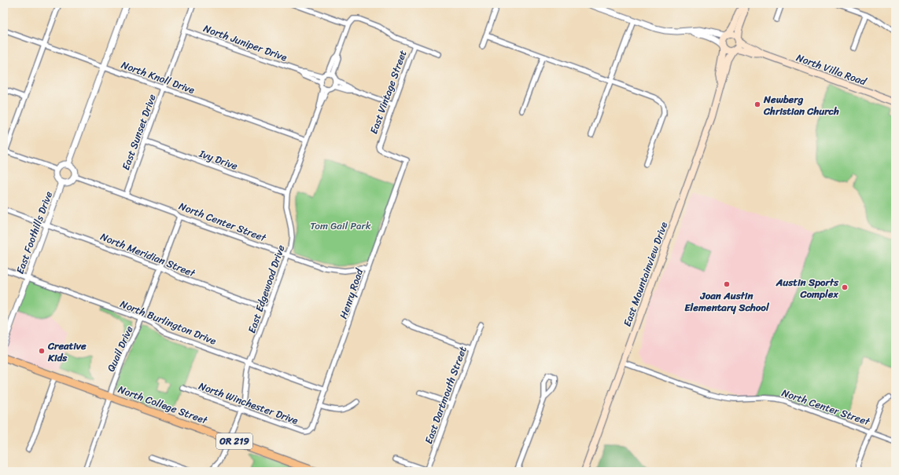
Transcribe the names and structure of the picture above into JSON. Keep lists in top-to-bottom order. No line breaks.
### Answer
{"streets":{"main road":["North Villa Road","East Mountainview Drive","North College Street","OR 219"],"street":["North Juniper Drive","North Knoll Drive","East Vintage Street","East Sunset Drive","Ivy Drive","North Center Street","East Foothills Drive","North Meridian Street","East Edgewood Drive","Henry Road","North Burlington Drive","Quail Drive","East Dartmouth Street","North Winchester Drive"]},"crossings":[["North Juniper Drive","East Sunset Drive"],["North Juniper Drive","East Edgewood Drive"],["North Villa Road","East Mountainview Drive"],["North Knoll Drive","East Sunset Drive"],["North Knoll Drive","East Edgewood Drive"],["East Vintage Street","Henry Road"],["East Sunset Drive","Ivy Drive"],["East Sunset Drive","North Center Street"],["Ivy Drive","East Edgewood Drive"],["North Center Street","East Foothills Drive"],["North Center Street","East Mountainview Drive"],["North Center Street","East Edgewood Drive"],["North Center Street","Henry Road"],["North Center Street","Quail Drive"],["East Foothills Drive","North Meridian Street"],["East Foothills Drive","North Burlington Drive"],["North Meridian Street","East Edgewood Drive"],["North Meridian Street","Quail Drive"],["East Edgewood Drive","North Burlington Drive"],["East Edgewood Drive","North Winchester Drive"],["East Edgewood Drive","North College Street"],["Henry Road","North Burlington Drive"],["Henry Road","North Winchester Drive"],["North Burlington Drive","Quail Drive"],["Quail Drive","North College Street"]],"parks":["Tom Gail Park"],"places":["Newberg Christian Church","Joan Austin Elementary School","Austin Sports Complex","Creative Kids"]}
